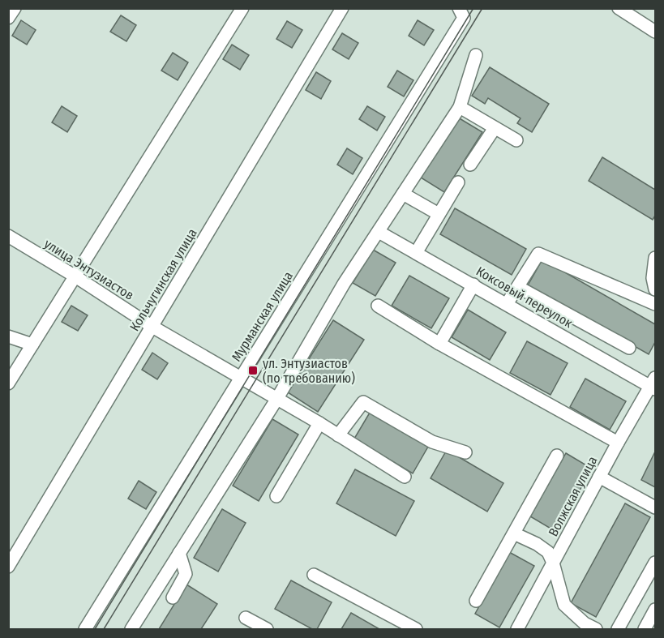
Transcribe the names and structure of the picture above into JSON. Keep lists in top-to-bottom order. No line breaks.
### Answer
{"streets":{"street":["улица Энтузиастов","Кольчугинская улица","Коксовый переулок","Мурманская улица","Волжская улица"]},"crossings":[["улица Энтузиастов","Кольчугинская улица"],["улица Энтузиастов","Мурманская улица"],["Коксовый переулок","Волжская улица"]],"places":{"transit":["ул. Энтузиастов (по требованию)"]}}
